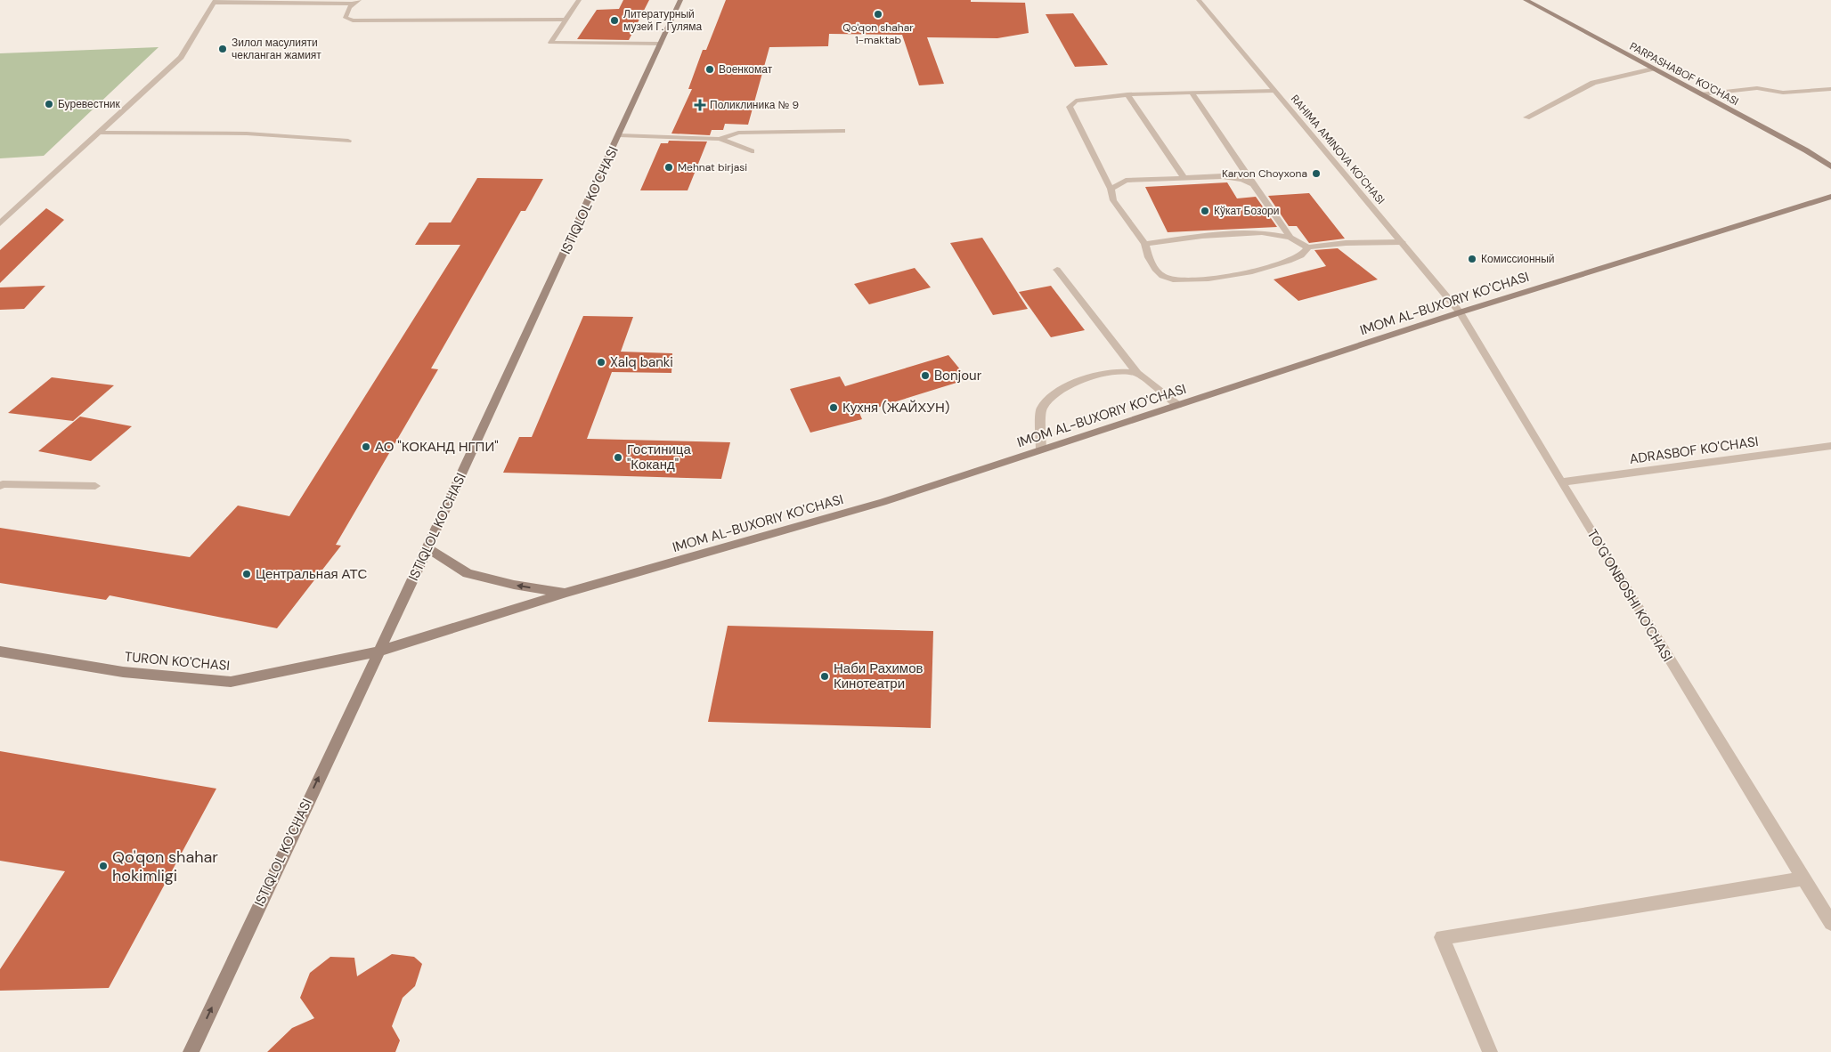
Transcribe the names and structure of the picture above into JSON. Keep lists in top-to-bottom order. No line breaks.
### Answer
{"streets":{"main road":["PARPASHABOF KO'CHASI","ISTIQLOL KO'CHASI","IMOM AL-BUXORIY KO'CHASI","TURON KO'CHASI"],"street":["RAHIMA AMINOVA KO'CHASI","ADRASBOF KO'CHASI","TO'G'ONBOSHI KO'CHASI"]},"crossings":[["RAHIMA AMINOVA KO'CHASI","IMOM AL-BUXORIY KO'CHASI"],["RAHIMA AMINOVA KO'CHASI","TO'G'ONBOSHI KO'CHASI"],["ISTIQLOL KO'CHASI","IMOM AL-BUXORIY KO'CHASI"],["ISTIQLOL KO'CHASI","TURON KO'CHASI"],["IMOM AL-BUXORIY KO'CHASI","TO'G'ONBOSHI KO'CHASI"],["IMOM AL-BUXORIY KO'CHASI","TURON KO'CHASI"],["ADRASBOF KO'CHASI","TO'G'ONBOSHI KO'CHASI"]],"one_way":["ISTIQLOL KO'CHASI"],"places":{"other":["Qo'qon shahar 1-maktab","Литературный музей Г. Гуляма","Зилол масулияти чекланган жамият","Военкомат","Буревестник","Mehnat birjasi","Karvon Choyxona","Кўкат Бозори","Комиссионный","Xalq banki","Bonjour","Кухня (ЖАЙХУН)","АО \"КОКАНД НГПИ\"","Гостиница \"Коканд\"","Центральная АТС","Наби Рахимов Кинотеатри","Qo'qon shahar hokimligi"],"health":["Поликлиника № 9"]}}
